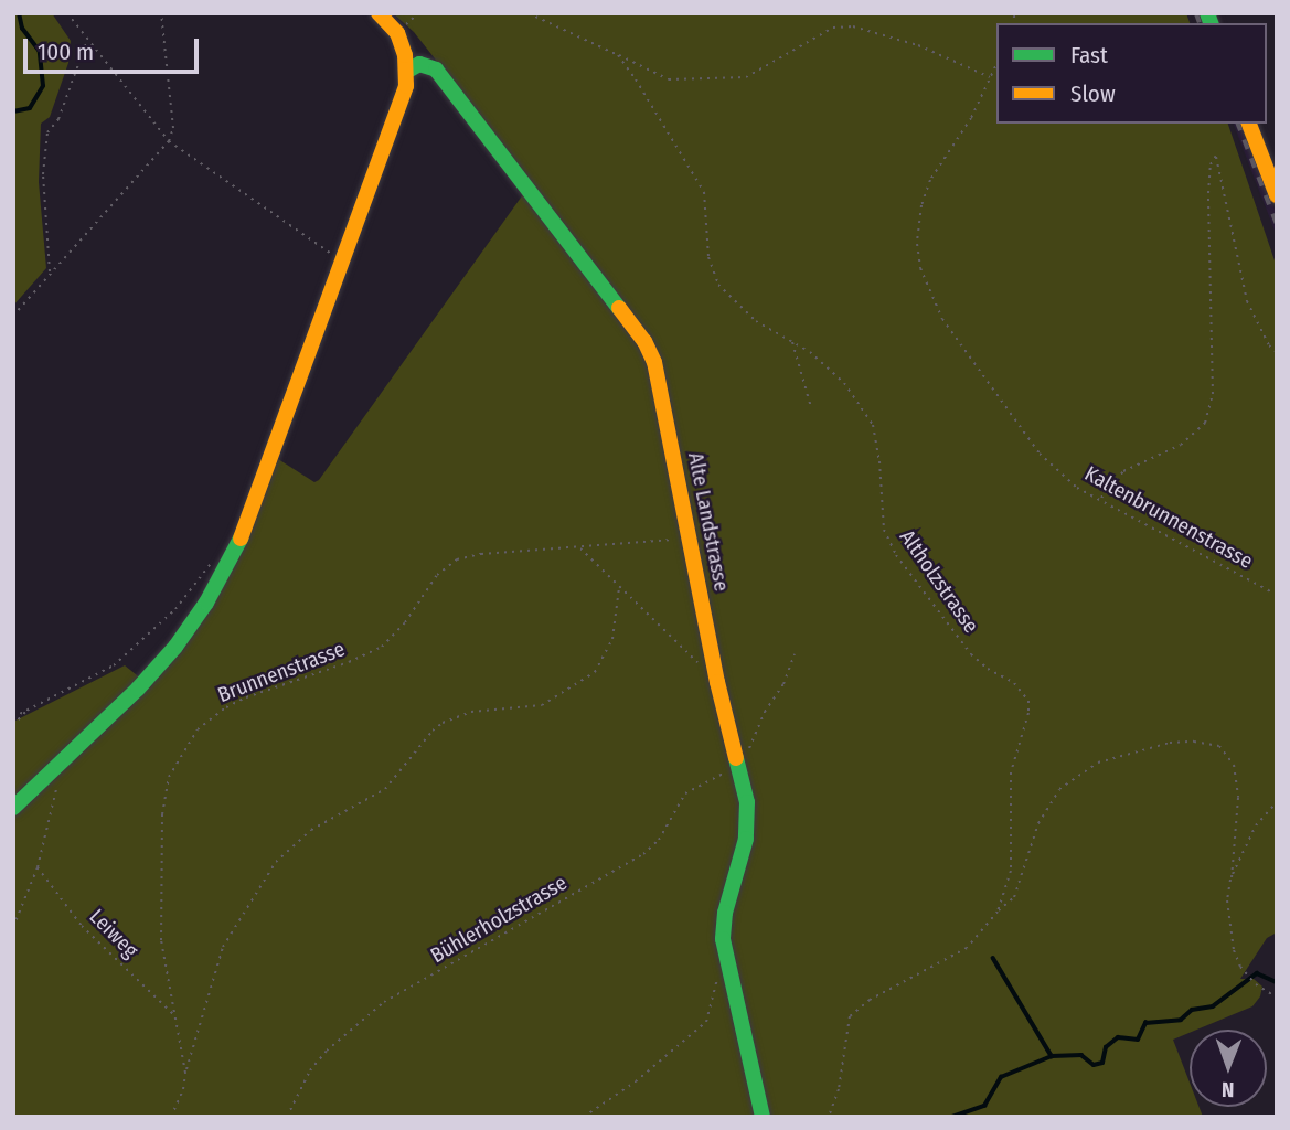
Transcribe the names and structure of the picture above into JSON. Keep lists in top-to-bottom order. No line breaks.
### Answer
{"streets":{"street":["Alte Landstrasse"],"path":["Kaltenbrunnenstrasse","Altholzstrasse","Brunnenstrasse","Bühlerholzstrasse","Leiweg"]},"crossings":[["Alte Landstrasse","Brunnenstrasse"],["Alte Landstrasse","Bühlerholzstrasse"],["Brunnenstrasse","Leiweg"]],"legend":["Fast","Slow"],"scale_bar":"100 m","north":"bottom"}
